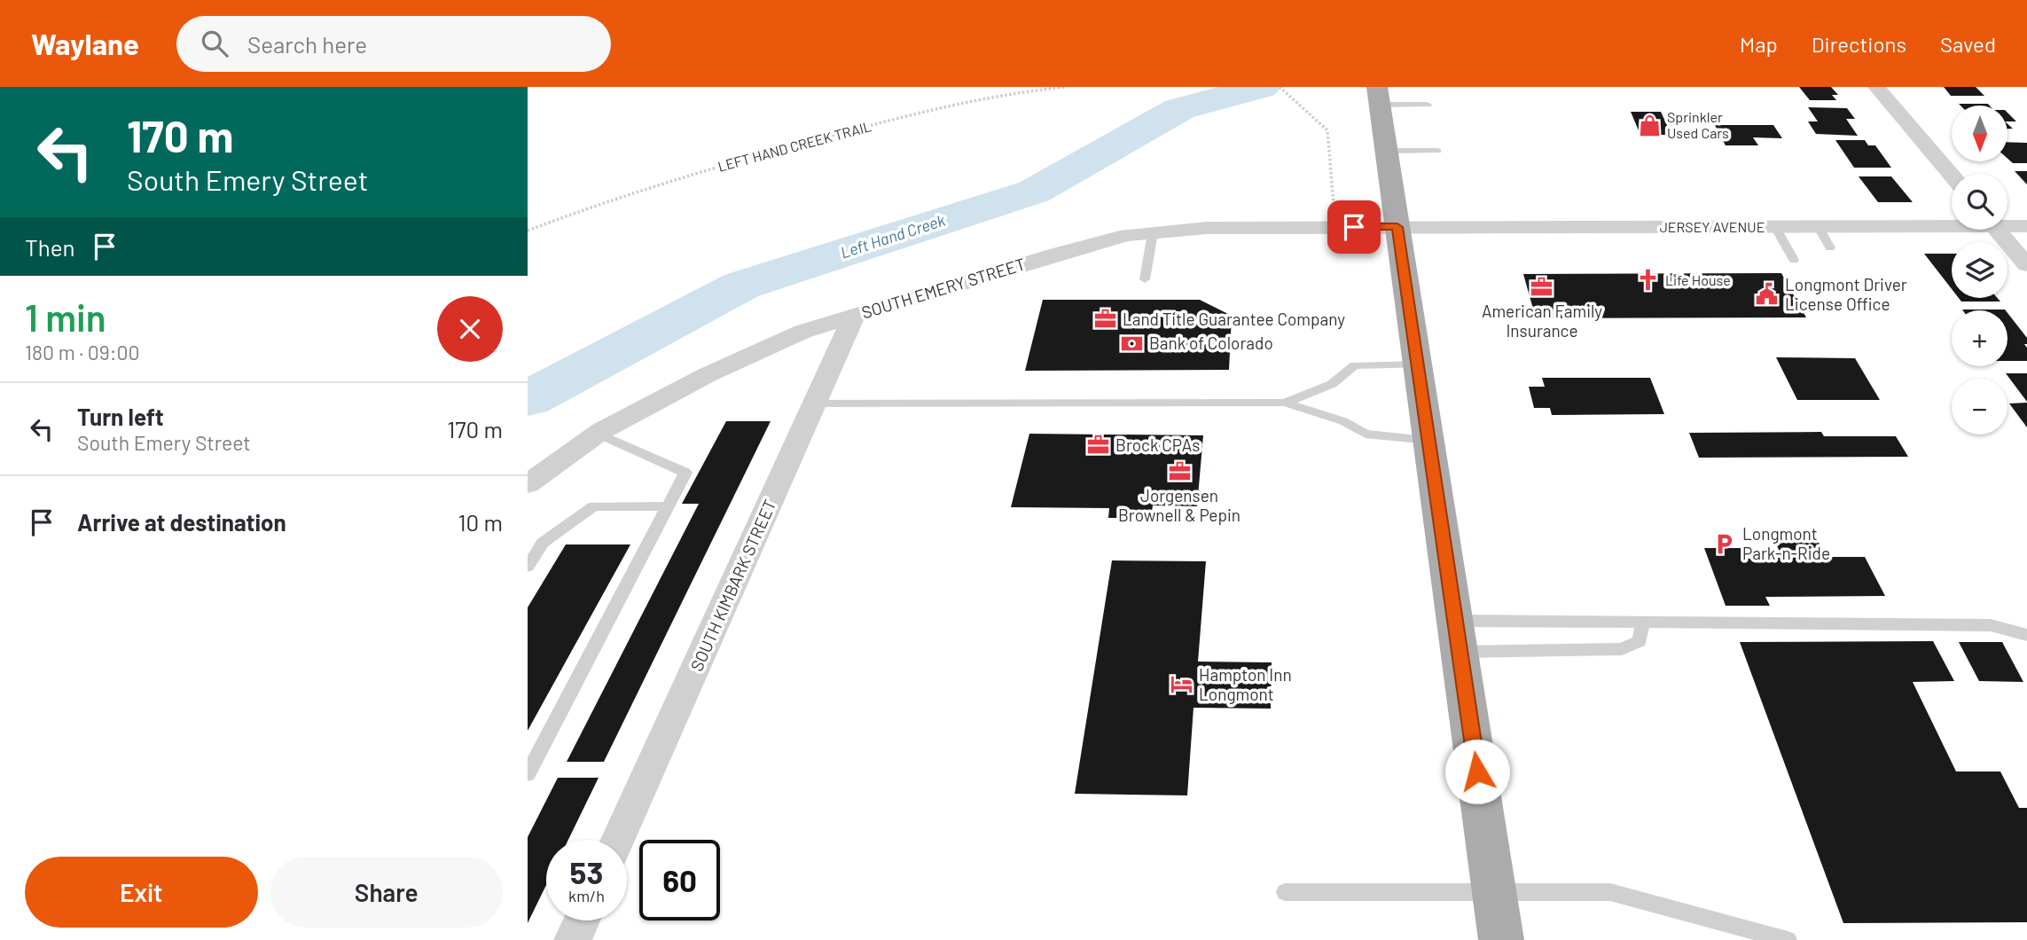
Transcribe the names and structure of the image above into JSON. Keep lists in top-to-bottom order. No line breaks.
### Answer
{"streets":{"street":["JERSEY AVENUE","SOUTH EMERY STREET","SOUTH KIMBARK STREET"],"path":["LEFT HAND CREEK TRAIL"]},"crossings":[["JERSEY AVENUE","SOUTH EMERY STREET"],["SOUTH EMERY STREET","SOUTH KIMBARK STREET"]],"water":["Left Hand Creek"],"places":{"shop":["Sprinkler Used Cars"],"church":["Life House"],"office":["American Family Insurance","Land Title Guarantee Company","Brock CPAs","Jorgensen Brownell & Pepin"],"public building":["Longmont Driver License Office"],"bank":["Bank of Colorado"],"parking":["Longmont Park-n-Ride"],"hotel":["Hampton Inn Longmont"]},"north":"bottom","page":{"header":"Waylane","search":"Search here","nav":["Map","Directions","Saved"],"turn":["170 m","South Emery Street"],"map_buttons":["+","−"],"then":"Then","heading":["1 min","180 m · 09:00"],"list":[{"name":"Turn left","note":"South Emery Street","value":"170 m"},{"name":"Arrive at destination","value":"10 m"}],"speed":"53 km/h","limit":"60","buttons":["Exit","Share"]}}
